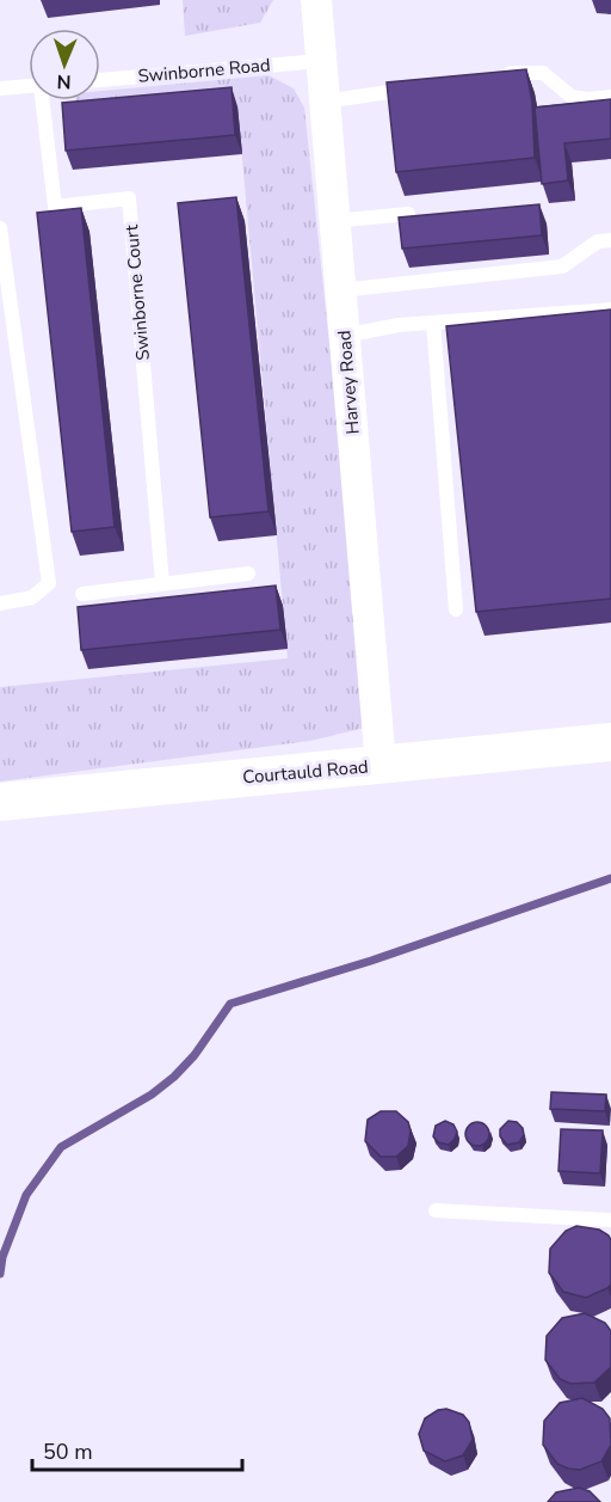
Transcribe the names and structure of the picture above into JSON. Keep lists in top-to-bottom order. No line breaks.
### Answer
{"streets":{"street":["Harvey Road","Courtauld Road"],"lane":["Swinborne Road","Swinborne Court"]},"crossings":[["Swinborne Road","Harvey Road"],["Harvey Road","Courtauld Road"]],"scale_bar":"50 m","north":"bottom"}
